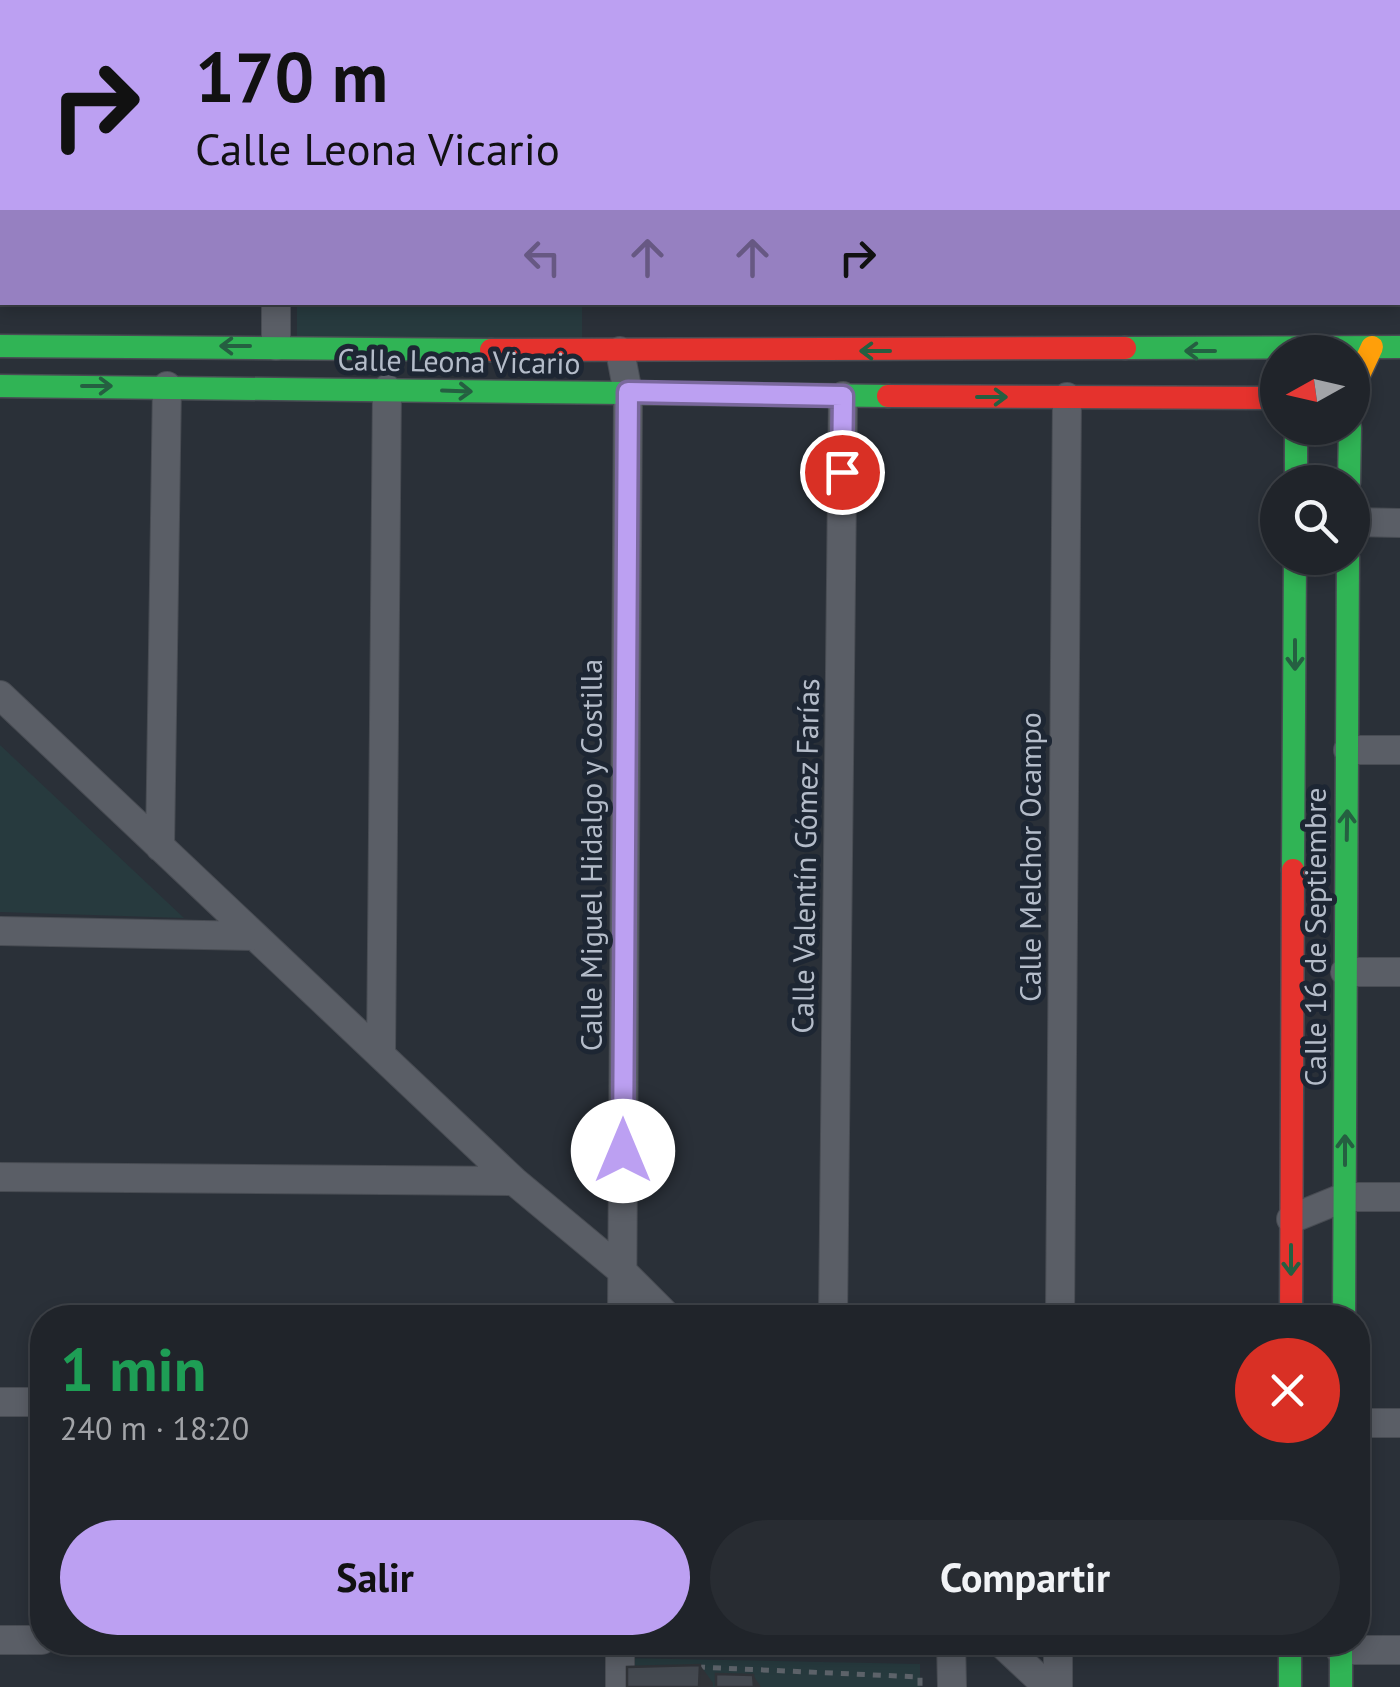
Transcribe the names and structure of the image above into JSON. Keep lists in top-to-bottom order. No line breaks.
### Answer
{"streets":{"main road":["Calle Leona Vicario","Calle 16 de Septiembre"],"street":["Calle Miguel Hidalgo y Costilla","Calle Valentín Gómez Farías","Calle Melchor Ocampo"]},"crossings":[["Calle Leona Vicario","Calle Miguel Hidalgo y Costilla"],["Calle Leona Vicario","Calle Valentín Gómez Farías"],["Calle Leona Vicario","Calle Melchor Ocampo"]],"north":"left","page":{"turn":["170 m","Calle Leona Vicario"],"heading":["1 min","240 m · 18:20"],"buttons":["Salir","Compartir"]}}
